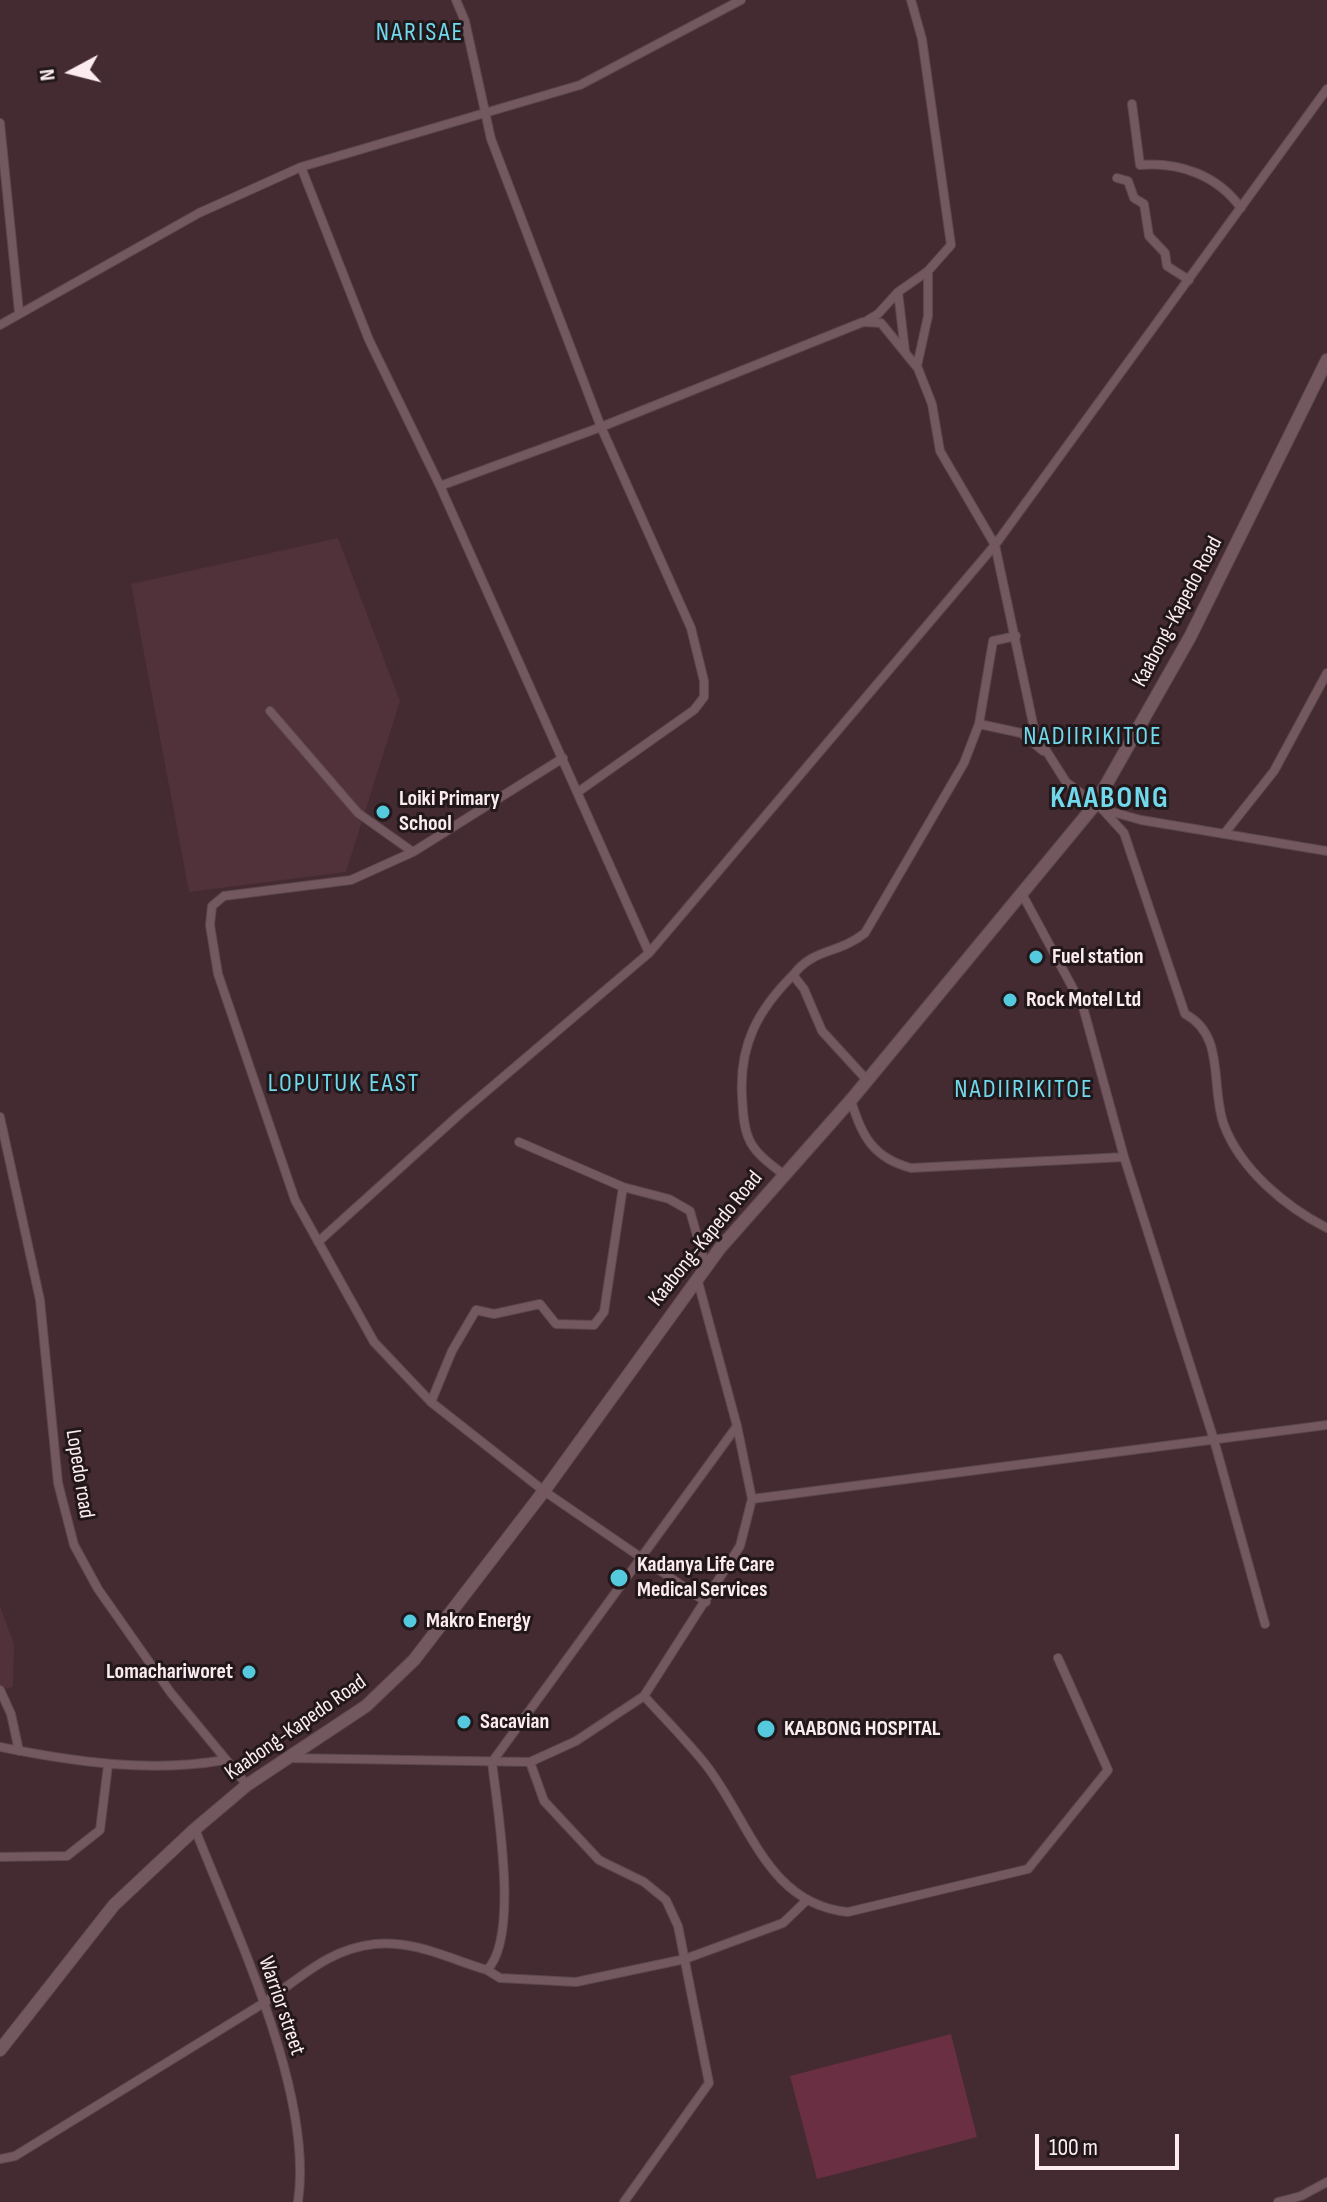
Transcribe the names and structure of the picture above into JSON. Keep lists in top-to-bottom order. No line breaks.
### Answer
{"streets":{"main road":["Kaabong-Kapedo Road"],"street":["Lopedo road","Warrior street"]},"crossings":[["Kaabong-Kapedo Road","Lopedo road"],["Kaabong-Kapedo Road","Warrior street"]],"districts":["NARISAE","NADIIRIKITOE","KAABONG","LOPUTUK EAST","NADIIRIKITOE"],"places":["Loiki Primary School","Fuel station","Rock Motel Ltd","Kadanya Life Care Medical Services","Makro Energy","Lomachariworet","Sacavian","KAABONG HOSPITAL"],"scale_bar":"100 m","north":"left"}
